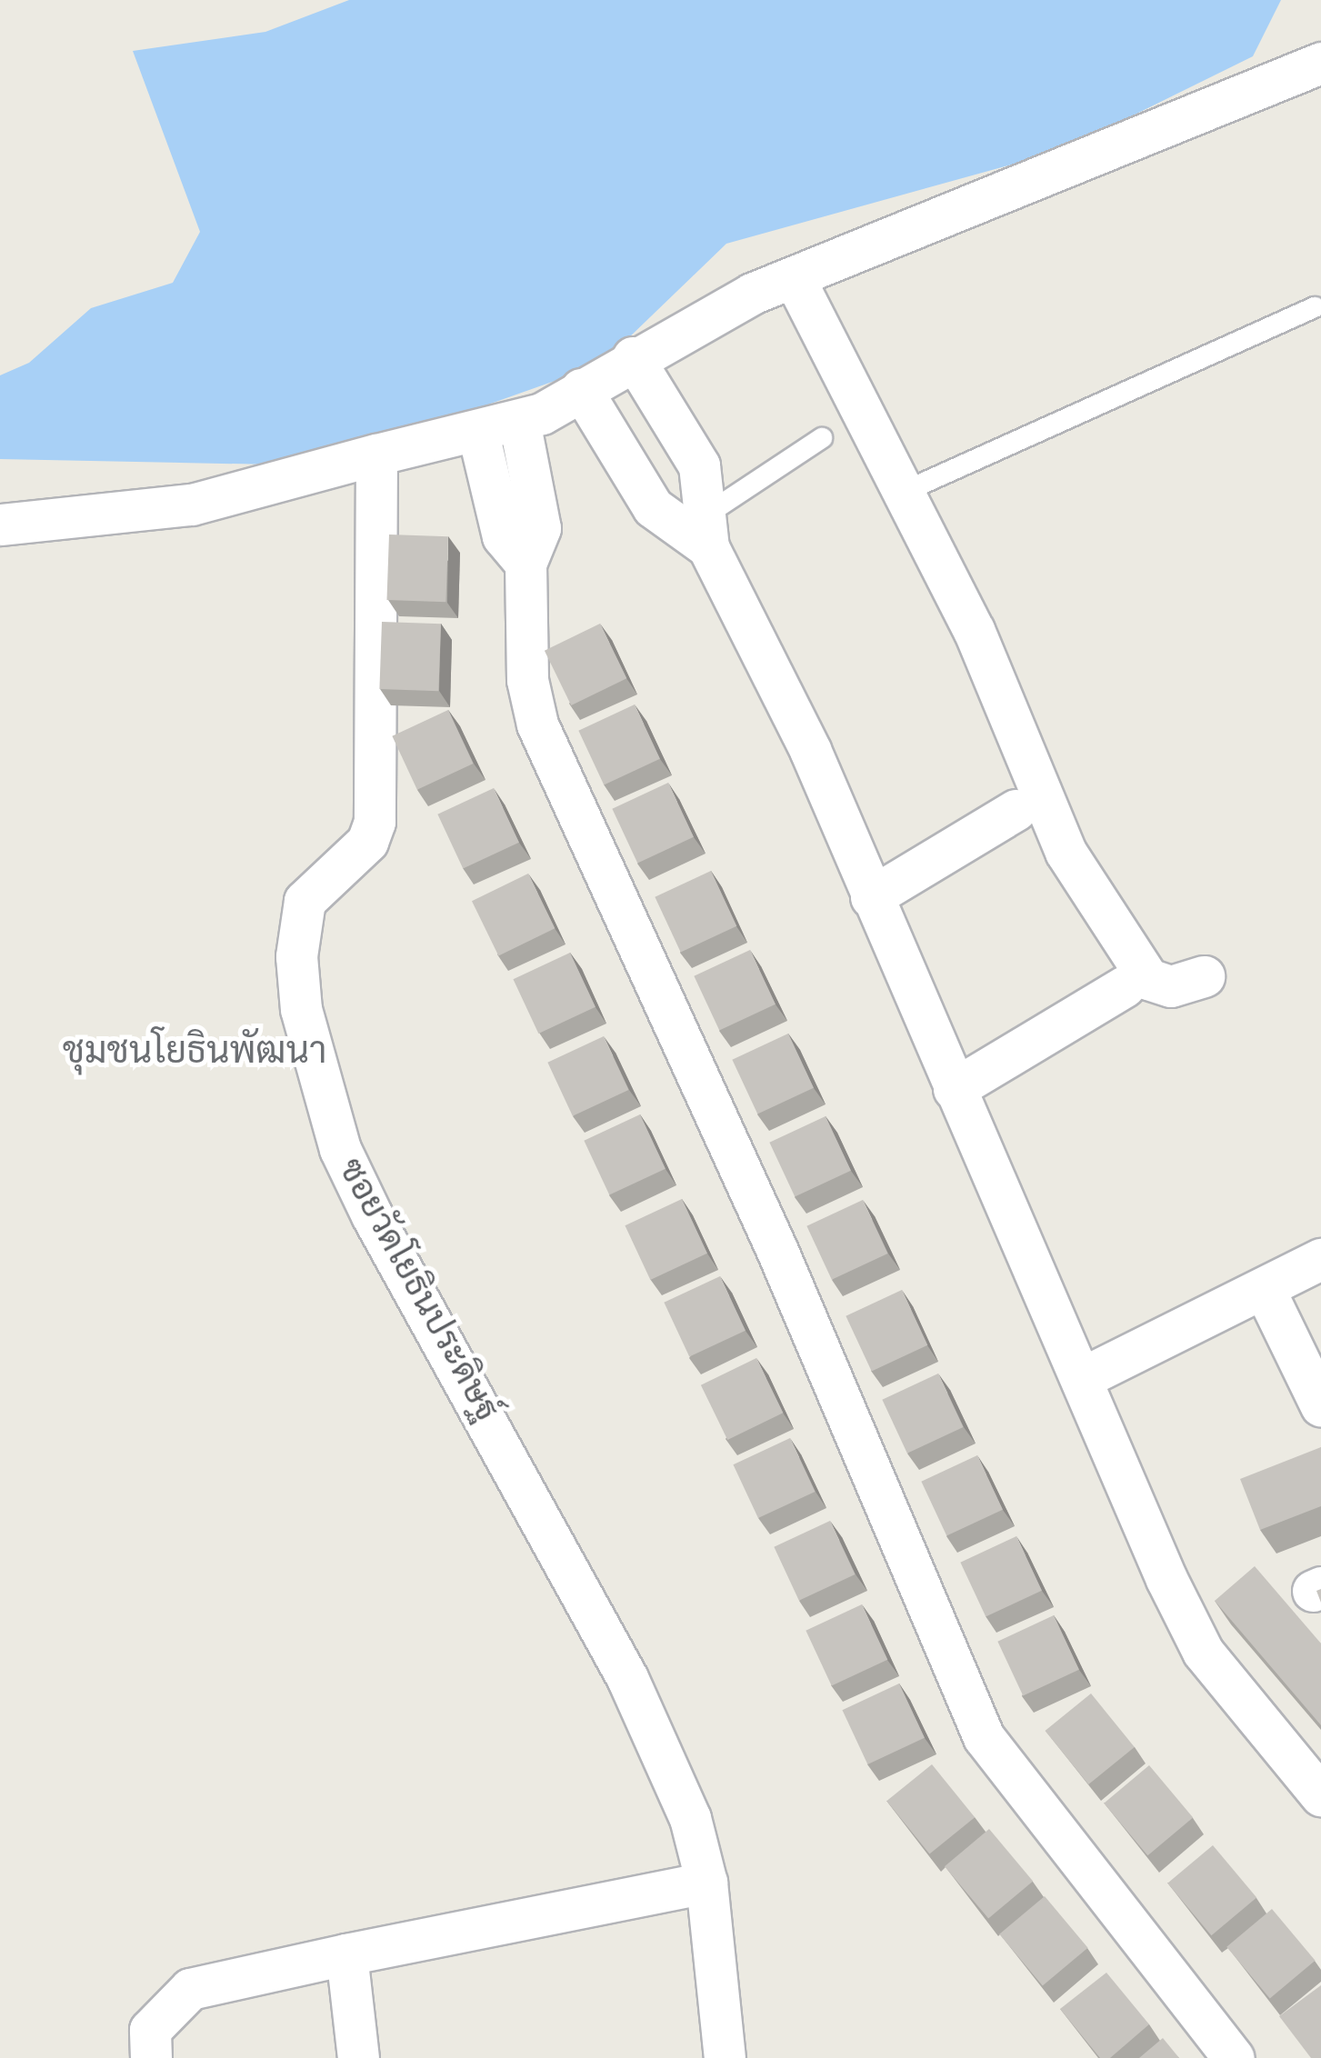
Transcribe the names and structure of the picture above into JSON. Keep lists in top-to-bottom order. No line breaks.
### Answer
{"streets":{"street":["ซอยวัดโยธินประดิษฐ์"]},"districts":["ชุมชนโยธินพัฒนา"]}
